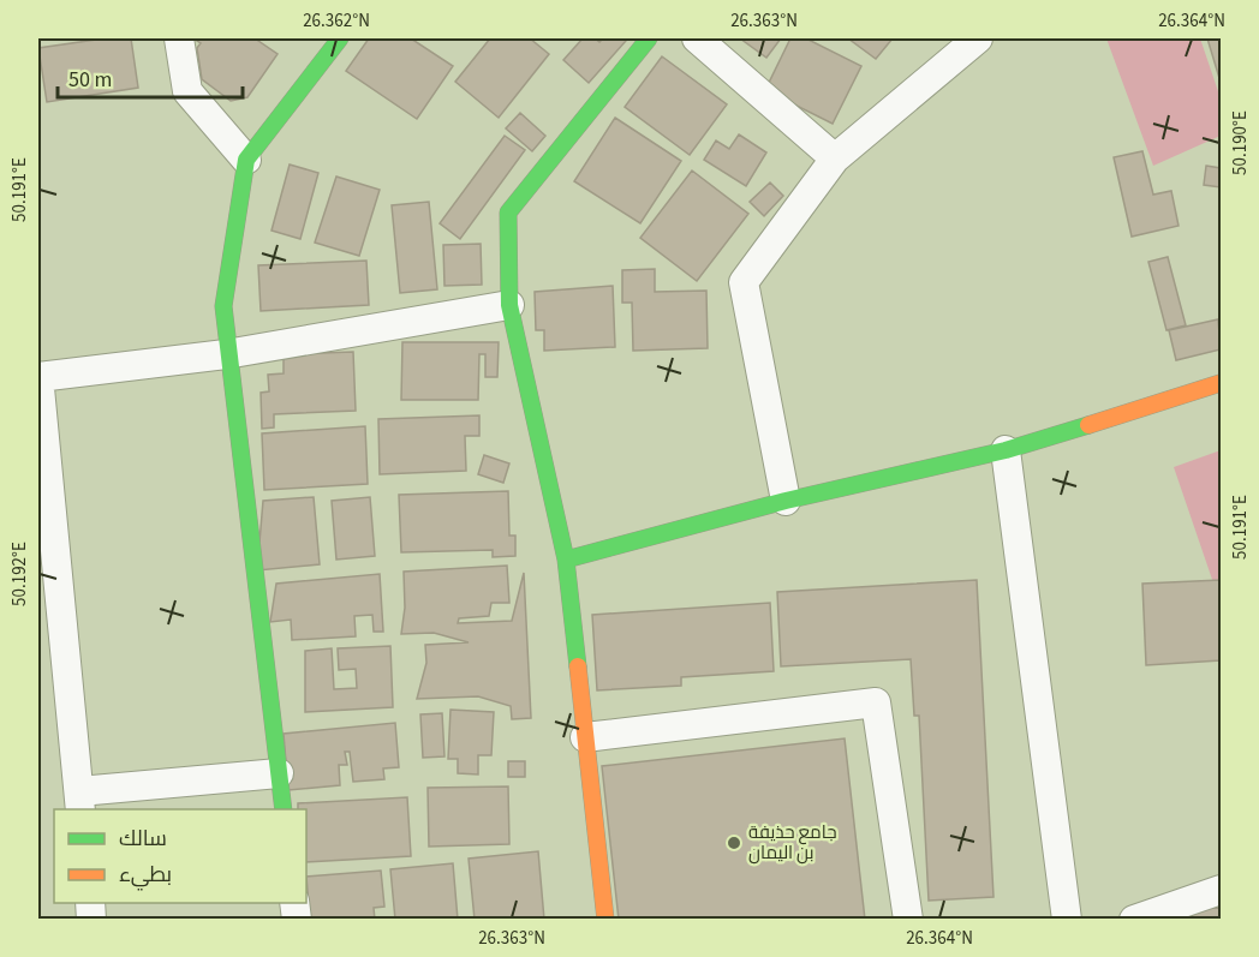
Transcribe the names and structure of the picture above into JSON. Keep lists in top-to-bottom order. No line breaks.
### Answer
{"places":["جامع حذيفة بن اليمان"],"legend":["سالك","بطيء"],"scale_bar":"50 m","coordinates":["26.362°N","26.363°N","26.364°N","50.190°E","50.191°E","50.192°E"]}
